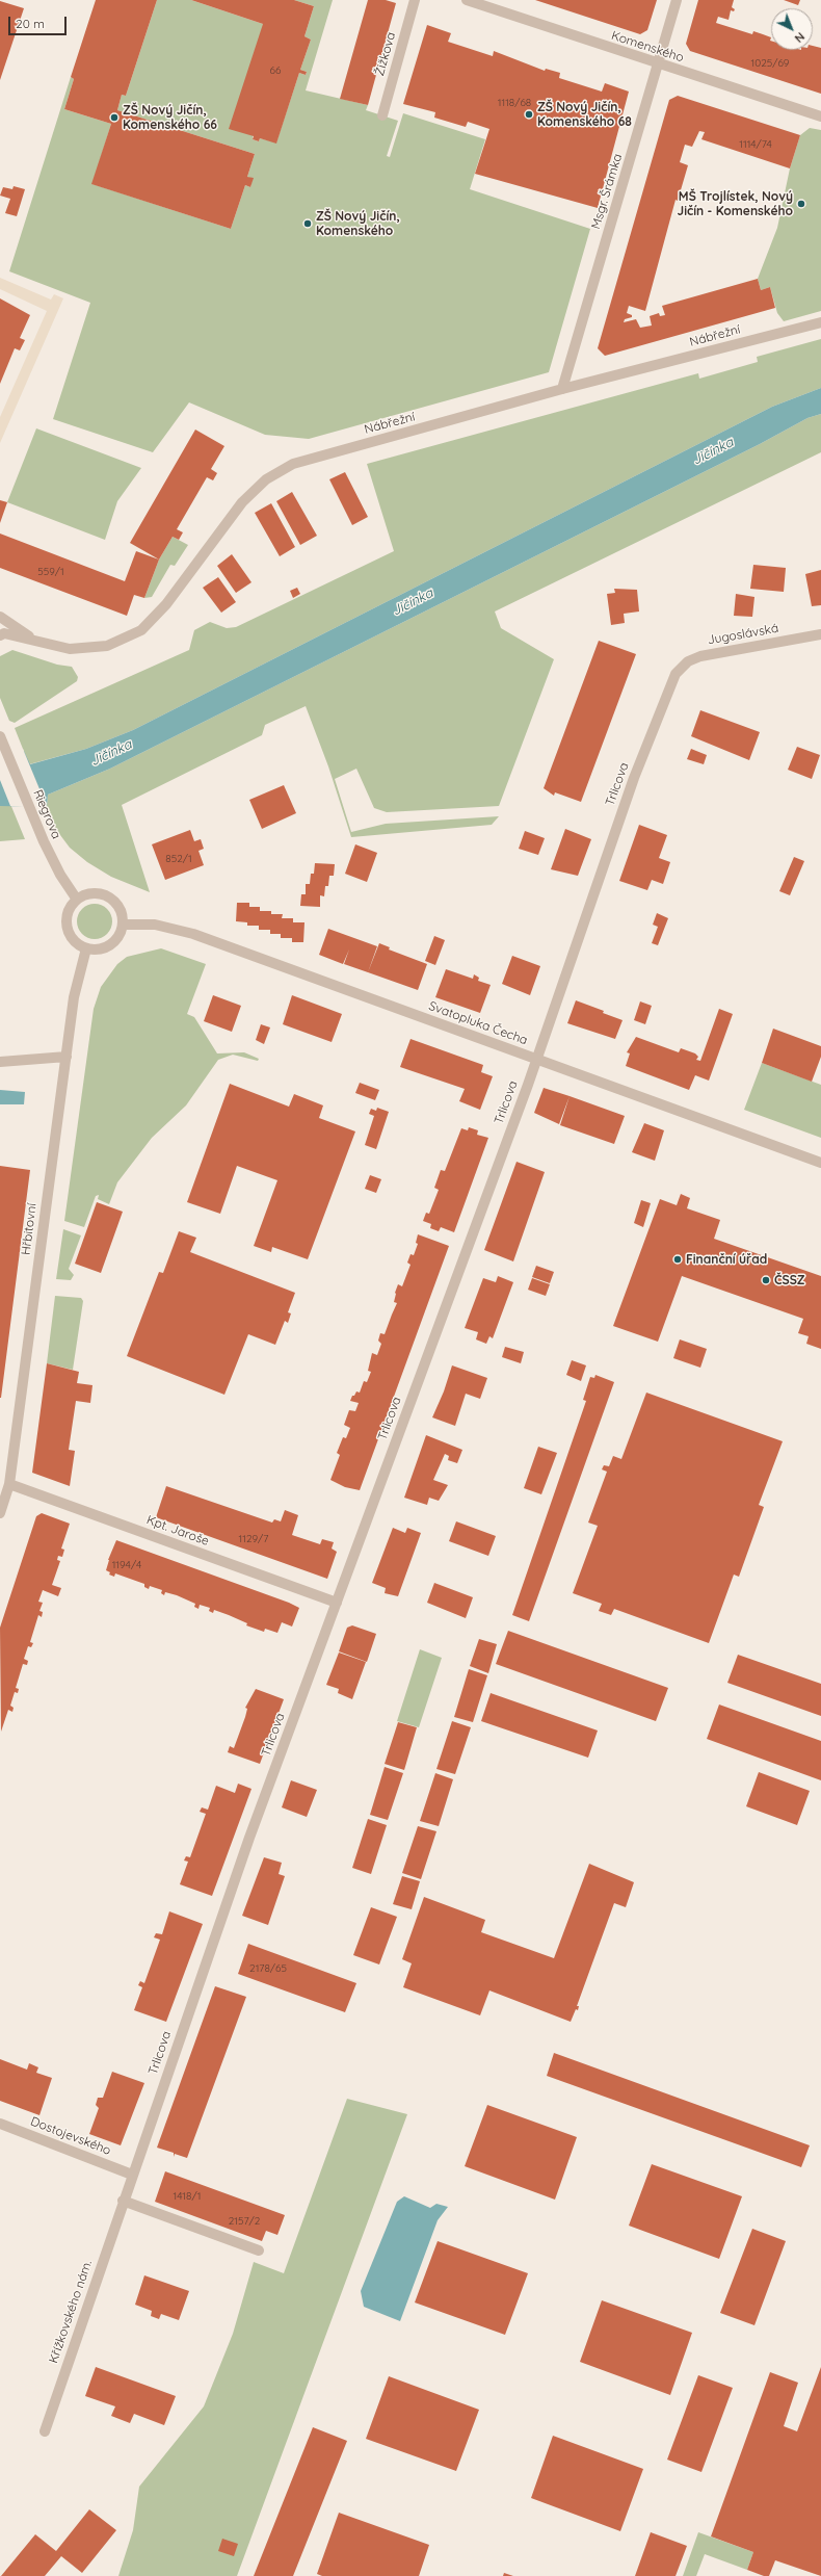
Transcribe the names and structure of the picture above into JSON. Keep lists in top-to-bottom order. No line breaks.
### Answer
{"streets":{"street":["Komenského","Žižkova","Msgr. Šrámka","Nábřežní","Jugoslávská","Trlicova","Riegrova","Svatopluka Čecha","Hřbitovní","Kpt. Jaroše","Dostojevského","Křížkovského nám."]},"crossings":[["Komenského","Msgr. Šrámka"],["Msgr. Šrámka","Nábřežní"],["Jugoslávská","Trlicova"],["Trlicova","Svatopluka Čecha"],["Trlicova","Kpt. Jaroše"],["Trlicova","Dostojevského"],["Trlicova","Křížkovského nám."],["Riegrova","Svatopluka Čecha"],["Riegrova","Hřbitovní"],["Svatopluka Čecha","Hřbitovní"],["Hřbitovní","Kpt. Jaroše"],["Dostojevského","Křížkovského nám."]],"water":["Jičínka"],"places":["ZŠ Nový Jičín, Komenského 68","ZŠ Nový Jičín, Komenského 66","MŠ Trojlístek, Nový Jičín - Komenského","ZŠ Nový Jičín, Komenského","Finanční úřad","ČSSZ"],"house_numbers":["1025/69","66","1118/68","1114/74","559/1","852/1","1129/7","1194/4","2178/65","1418/1","2157/2"],"scale_bar":"20 m","north":"bottom right"}
